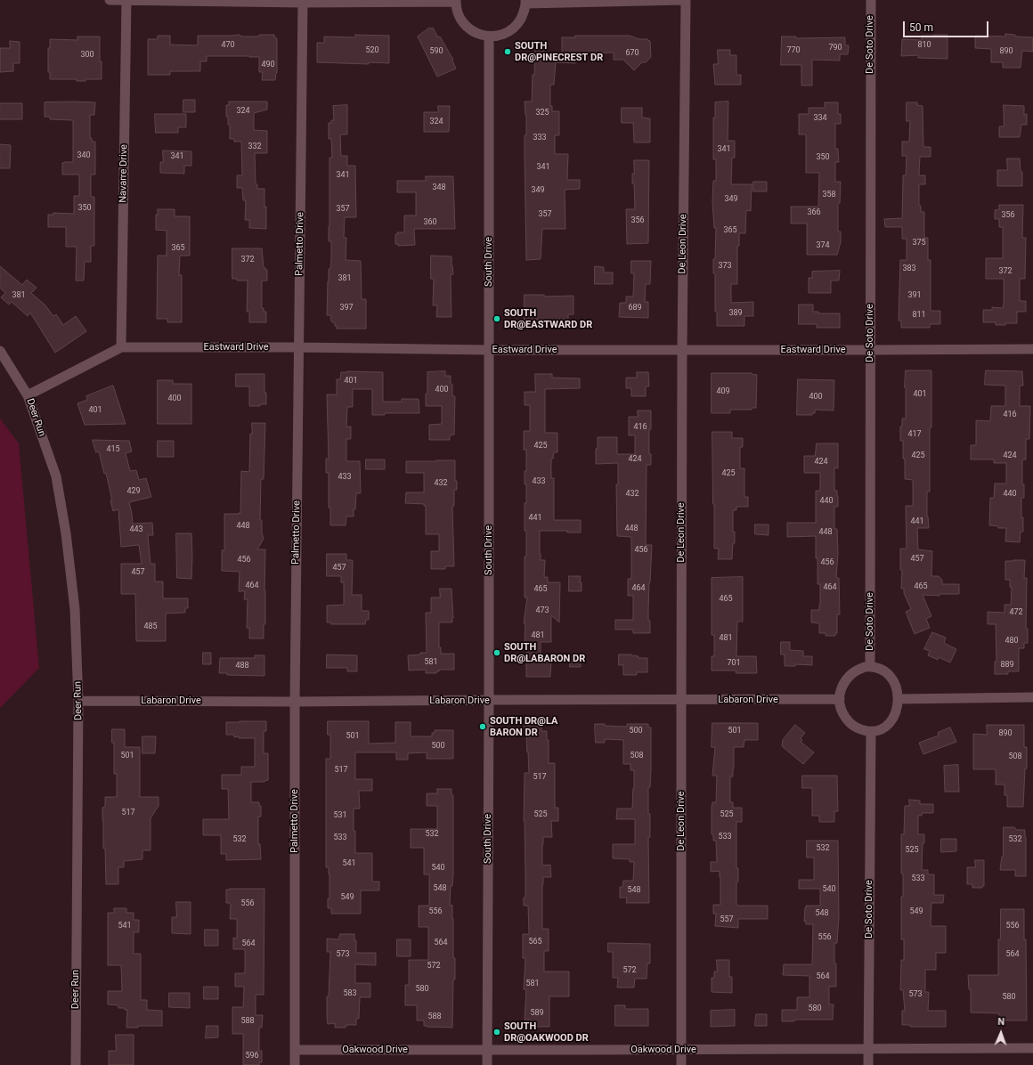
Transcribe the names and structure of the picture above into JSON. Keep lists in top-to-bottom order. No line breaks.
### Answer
{"streets":{"street":["De Soto Drive","Navarre Drive","Palmetto Drive","De Leon Drive","South Drive","Eastward Drive","Deer Run","Labaron Drive","Oakwood Drive"]},"crossings":[["De Soto Drive","Eastward Drive"],["De Soto Drive","Labaron Drive"],["De Soto Drive","Oakwood Drive"],["Navarre Drive","Eastward Drive"],["Palmetto Drive","Eastward Drive"],["Palmetto Drive","Labaron Drive"],["Palmetto Drive","Oakwood Drive"],["De Leon Drive","Eastward Drive"],["De Leon Drive","Labaron Drive"],["De Leon Drive","Oakwood Drive"],["South Drive","Eastward Drive"],["South Drive","Labaron Drive"],["South Drive","Oakwood Drive"],["Eastward Drive","Deer Run"],["Deer Run","Labaron Drive"]],"places":["SOUTH DR@PINECREST DR","SOUTH DR@EASTWARD DR","SOUTH DR@LABARON DR","SOUTH DR@LA BARON DR","SOUTH DR@OAKWOOD DR"],"house_numbers":["470","810","790","520","770","590","890","670","300","490","324","325","334","324","333","332","341","340","341","350","341","341","348","349","358","349","350","357","366","357","356","356","360","365","375","374","365","372","373","383","372","381","381","391","397","689","389","811","401","400","409","401","400","400","401","416","416","417","425","415","425","424","424","424","425","433","433","432","429","432","440","440","441","441","448","448","443","448","456","457","456","456","457","457","464","465","464","464","465","465","473","472","485","481","481","480","581","701","889","488","500","501","890","501","500","501","508","508","517","517","517","525","525","531","532","533","533","532","532","532","525","541","540","533","548","540","548","549","556","556","549","548","557","541","556","556","565","564","564","573","564","572","572","564","581","580","583","573","580","580","589","588","588","596"],"scale_bar":"50 m","north":"top"}
